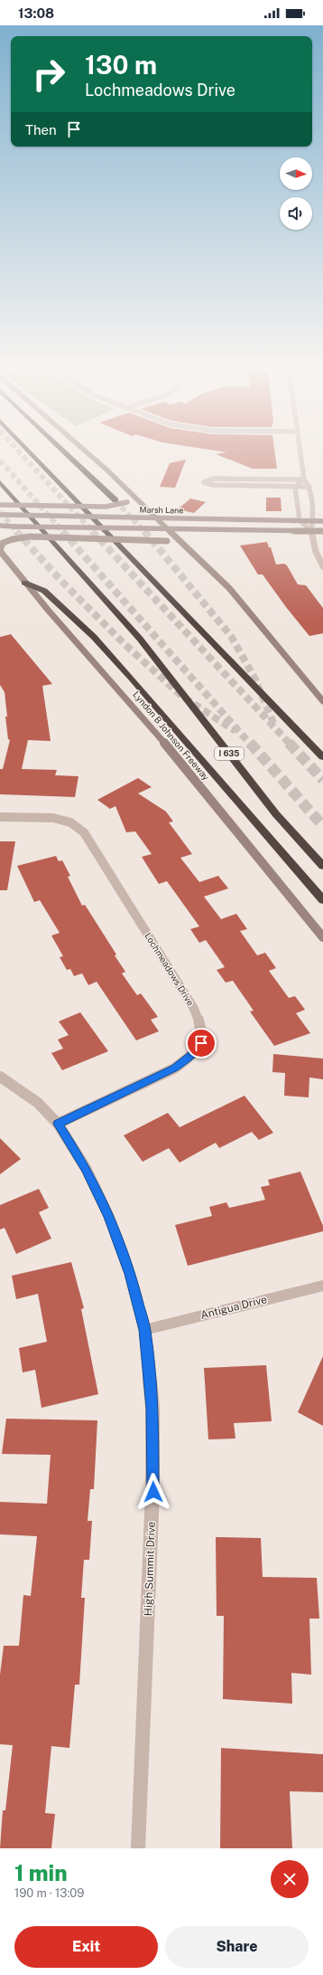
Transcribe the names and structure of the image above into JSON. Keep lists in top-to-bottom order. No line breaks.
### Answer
{"streets":{"highway":["I 635"],"main road":["Marsh Lane","Lyndon B Johnson Freeway"],"street":["Lochmeadows Drive","Antigua Drive","High Summit Drive"]},"crossings":[["Lochmeadows Drive","High Summit Drive"],["Antigua Drive","High Summit Drive"]],"north":"right","page":{"status":"13:08","turn":["130 m","Lochmeadows Drive"],"then":"Then","heading":["1 min","190 m · 13:09"],"buttons":["Exit","Share"]}}
